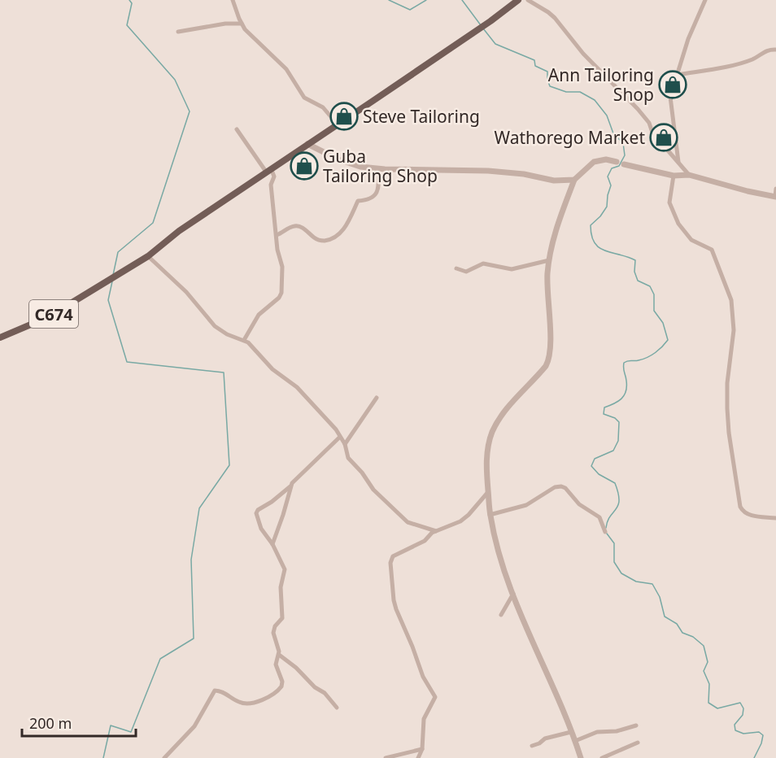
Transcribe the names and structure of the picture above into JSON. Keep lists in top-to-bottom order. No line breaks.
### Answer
{"streets":{"main road":["C674"]},"places":{"shop":["Ann Tailoring Shop","Steve Tailoring","Wathorego Market","Guba Tailoring Shop"]},"scale_bar":"200 m"}
